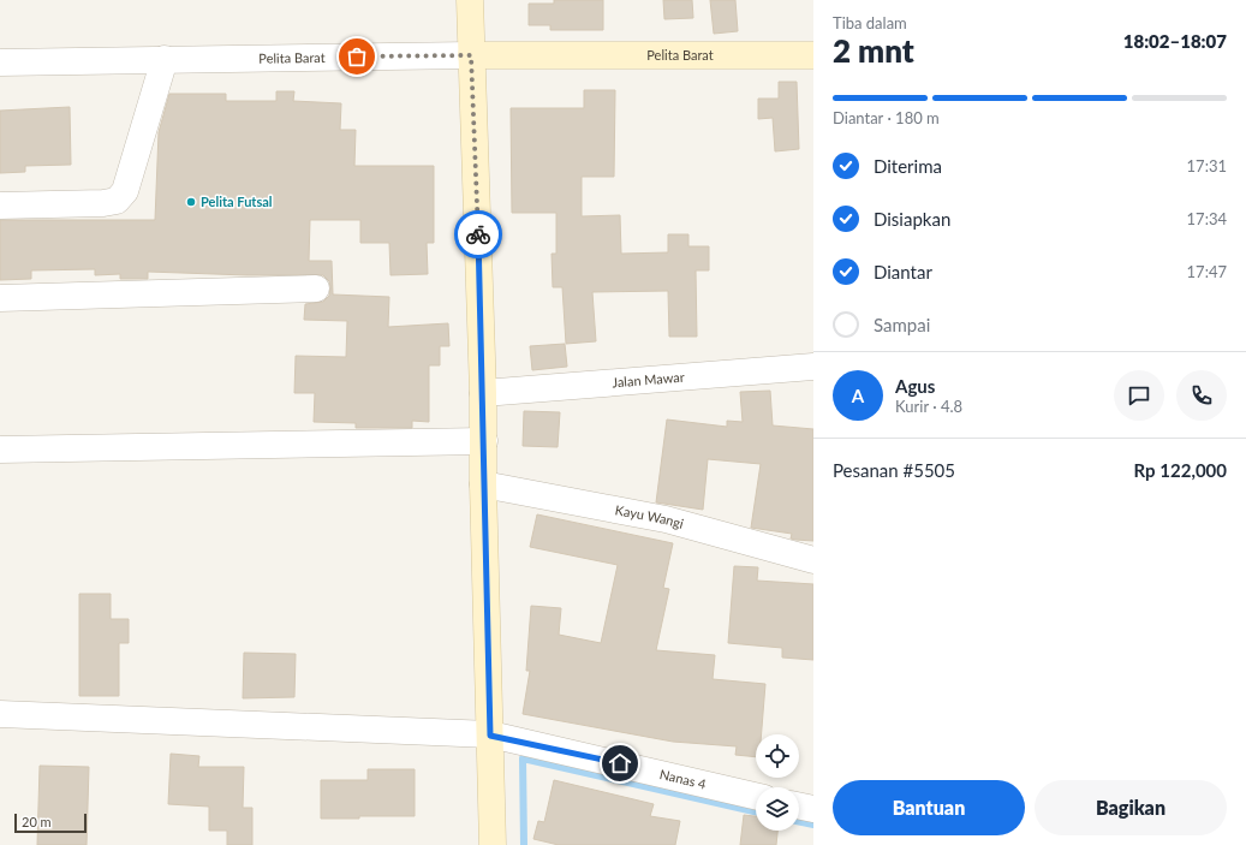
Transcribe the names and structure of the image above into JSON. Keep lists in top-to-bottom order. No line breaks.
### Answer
{"streets":{"street":["Pelita Barat","Jalan Mawar","Kayu Wangi","Nanas 4"]},"places":["Pelita Futsal"],"scale_bar":"20 m","page":{"heading":["2 mnt","Tiba dalam","18:02–18:07"],"panel":["Agus","Kurir · 4.8","Pesanan #5505","Rp 122,000"],"bar":"Diantar · 180 m","list":[["Diterima","17:31"],["Disiapkan","17:34"],["Diantar","17:47"],"Sampai"],"round":"A","buttons":["Bantuan","Bagikan"],"scale":"20 m"}}
